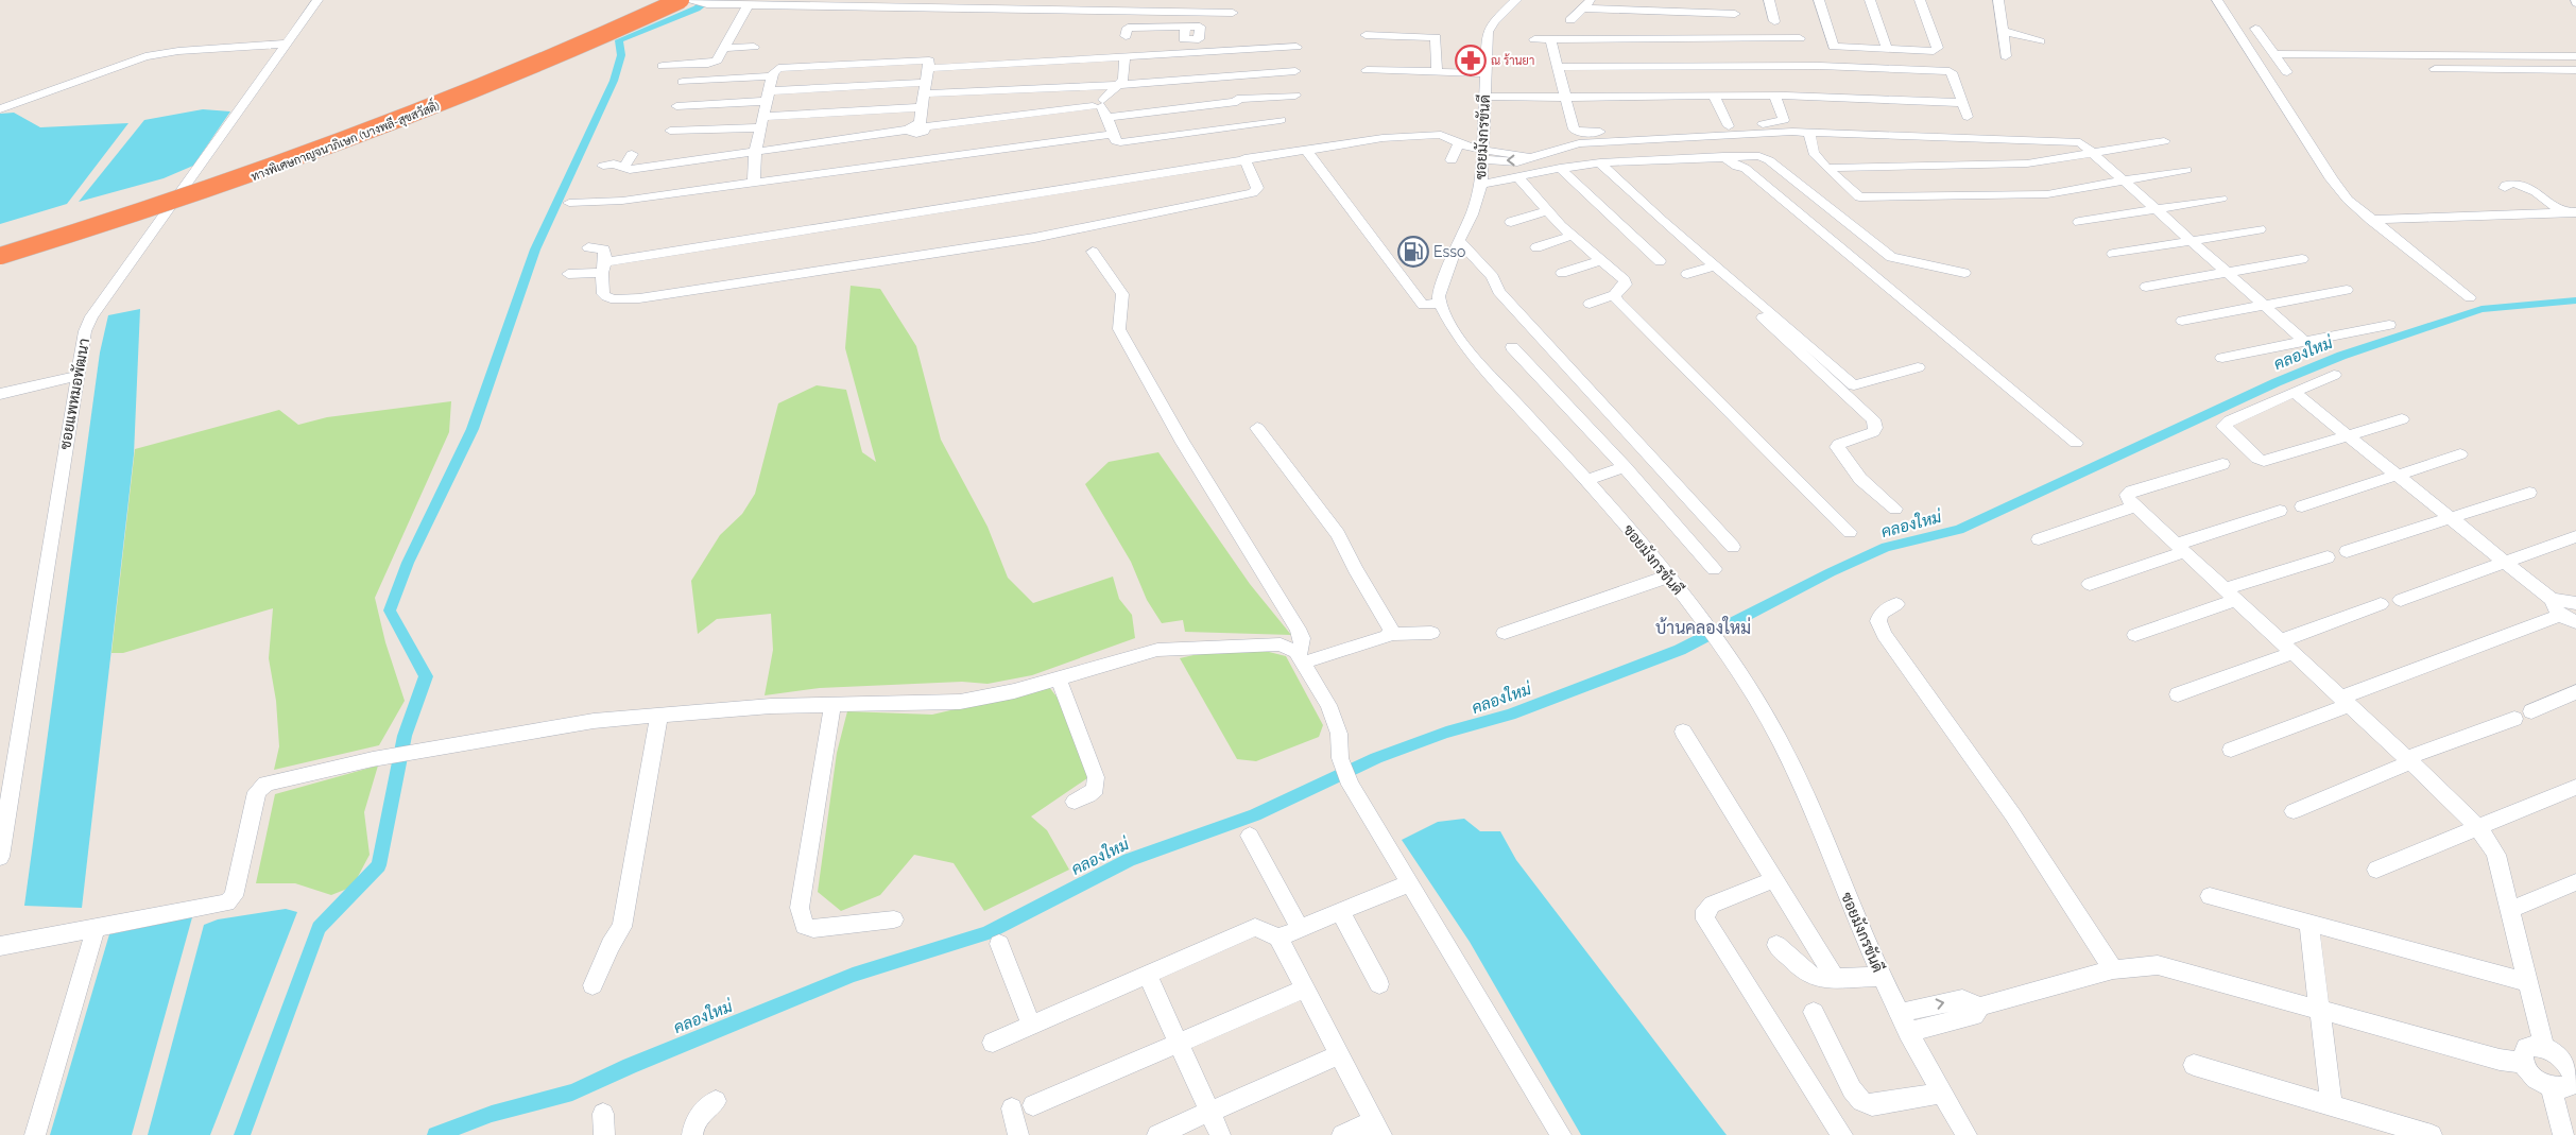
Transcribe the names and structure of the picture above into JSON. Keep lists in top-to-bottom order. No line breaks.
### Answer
{"streets":{"highway":["ทางพิเศษกาญจนาภิเษก (บางพลี-สุขสวัสดิ์)"],"street":["ซอยมังกรขันดี","ซอยแพหมอพัฒนา"]},"districts":["บ้านคลองใหม่"],"water":["คลองใหม่"],"places":{"pharmacy":["ณ ร้านยา"],"fuel station":["Esso"]}}
